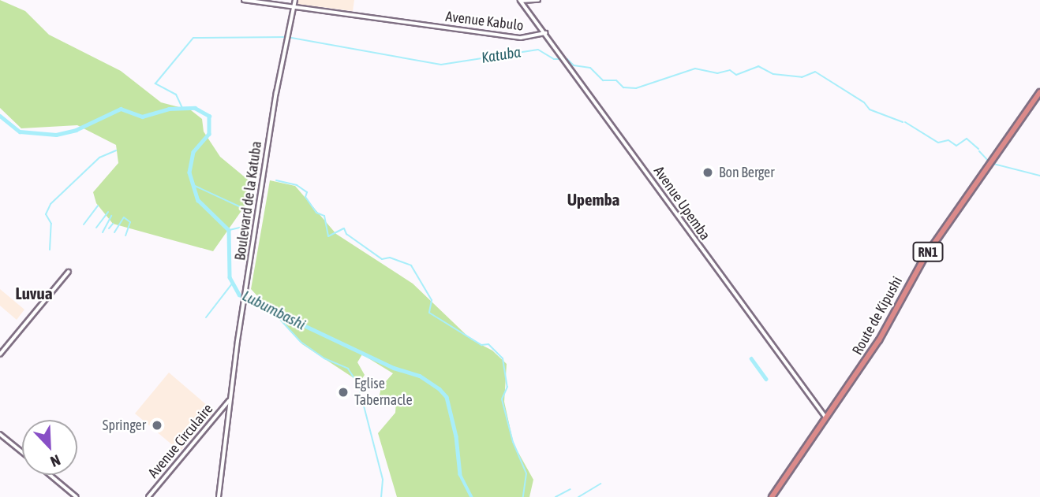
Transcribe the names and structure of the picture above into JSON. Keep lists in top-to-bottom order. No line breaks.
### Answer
{"streets":{"highway":["RN1","Route de Kipushi"],"street":["Avenue Kabulo","Boulevard de la Katuba","Avenue Upemba","Avenue Circulaire"]},"crossings":[["Avenue Kabulo","Boulevard de la Katuba"],["Avenue Kabulo","Avenue Upemba"],["Boulevard de la Katuba","Avenue Circulaire"],["Avenue Upemba","Route de Kipushi"]],"districts":["Upemba","Luvua"],"water":["Katuba","Lubumbashi"],"places":["Bon Berger","Eglise Tabernacle","Springer"],"north":"bottom right"}
